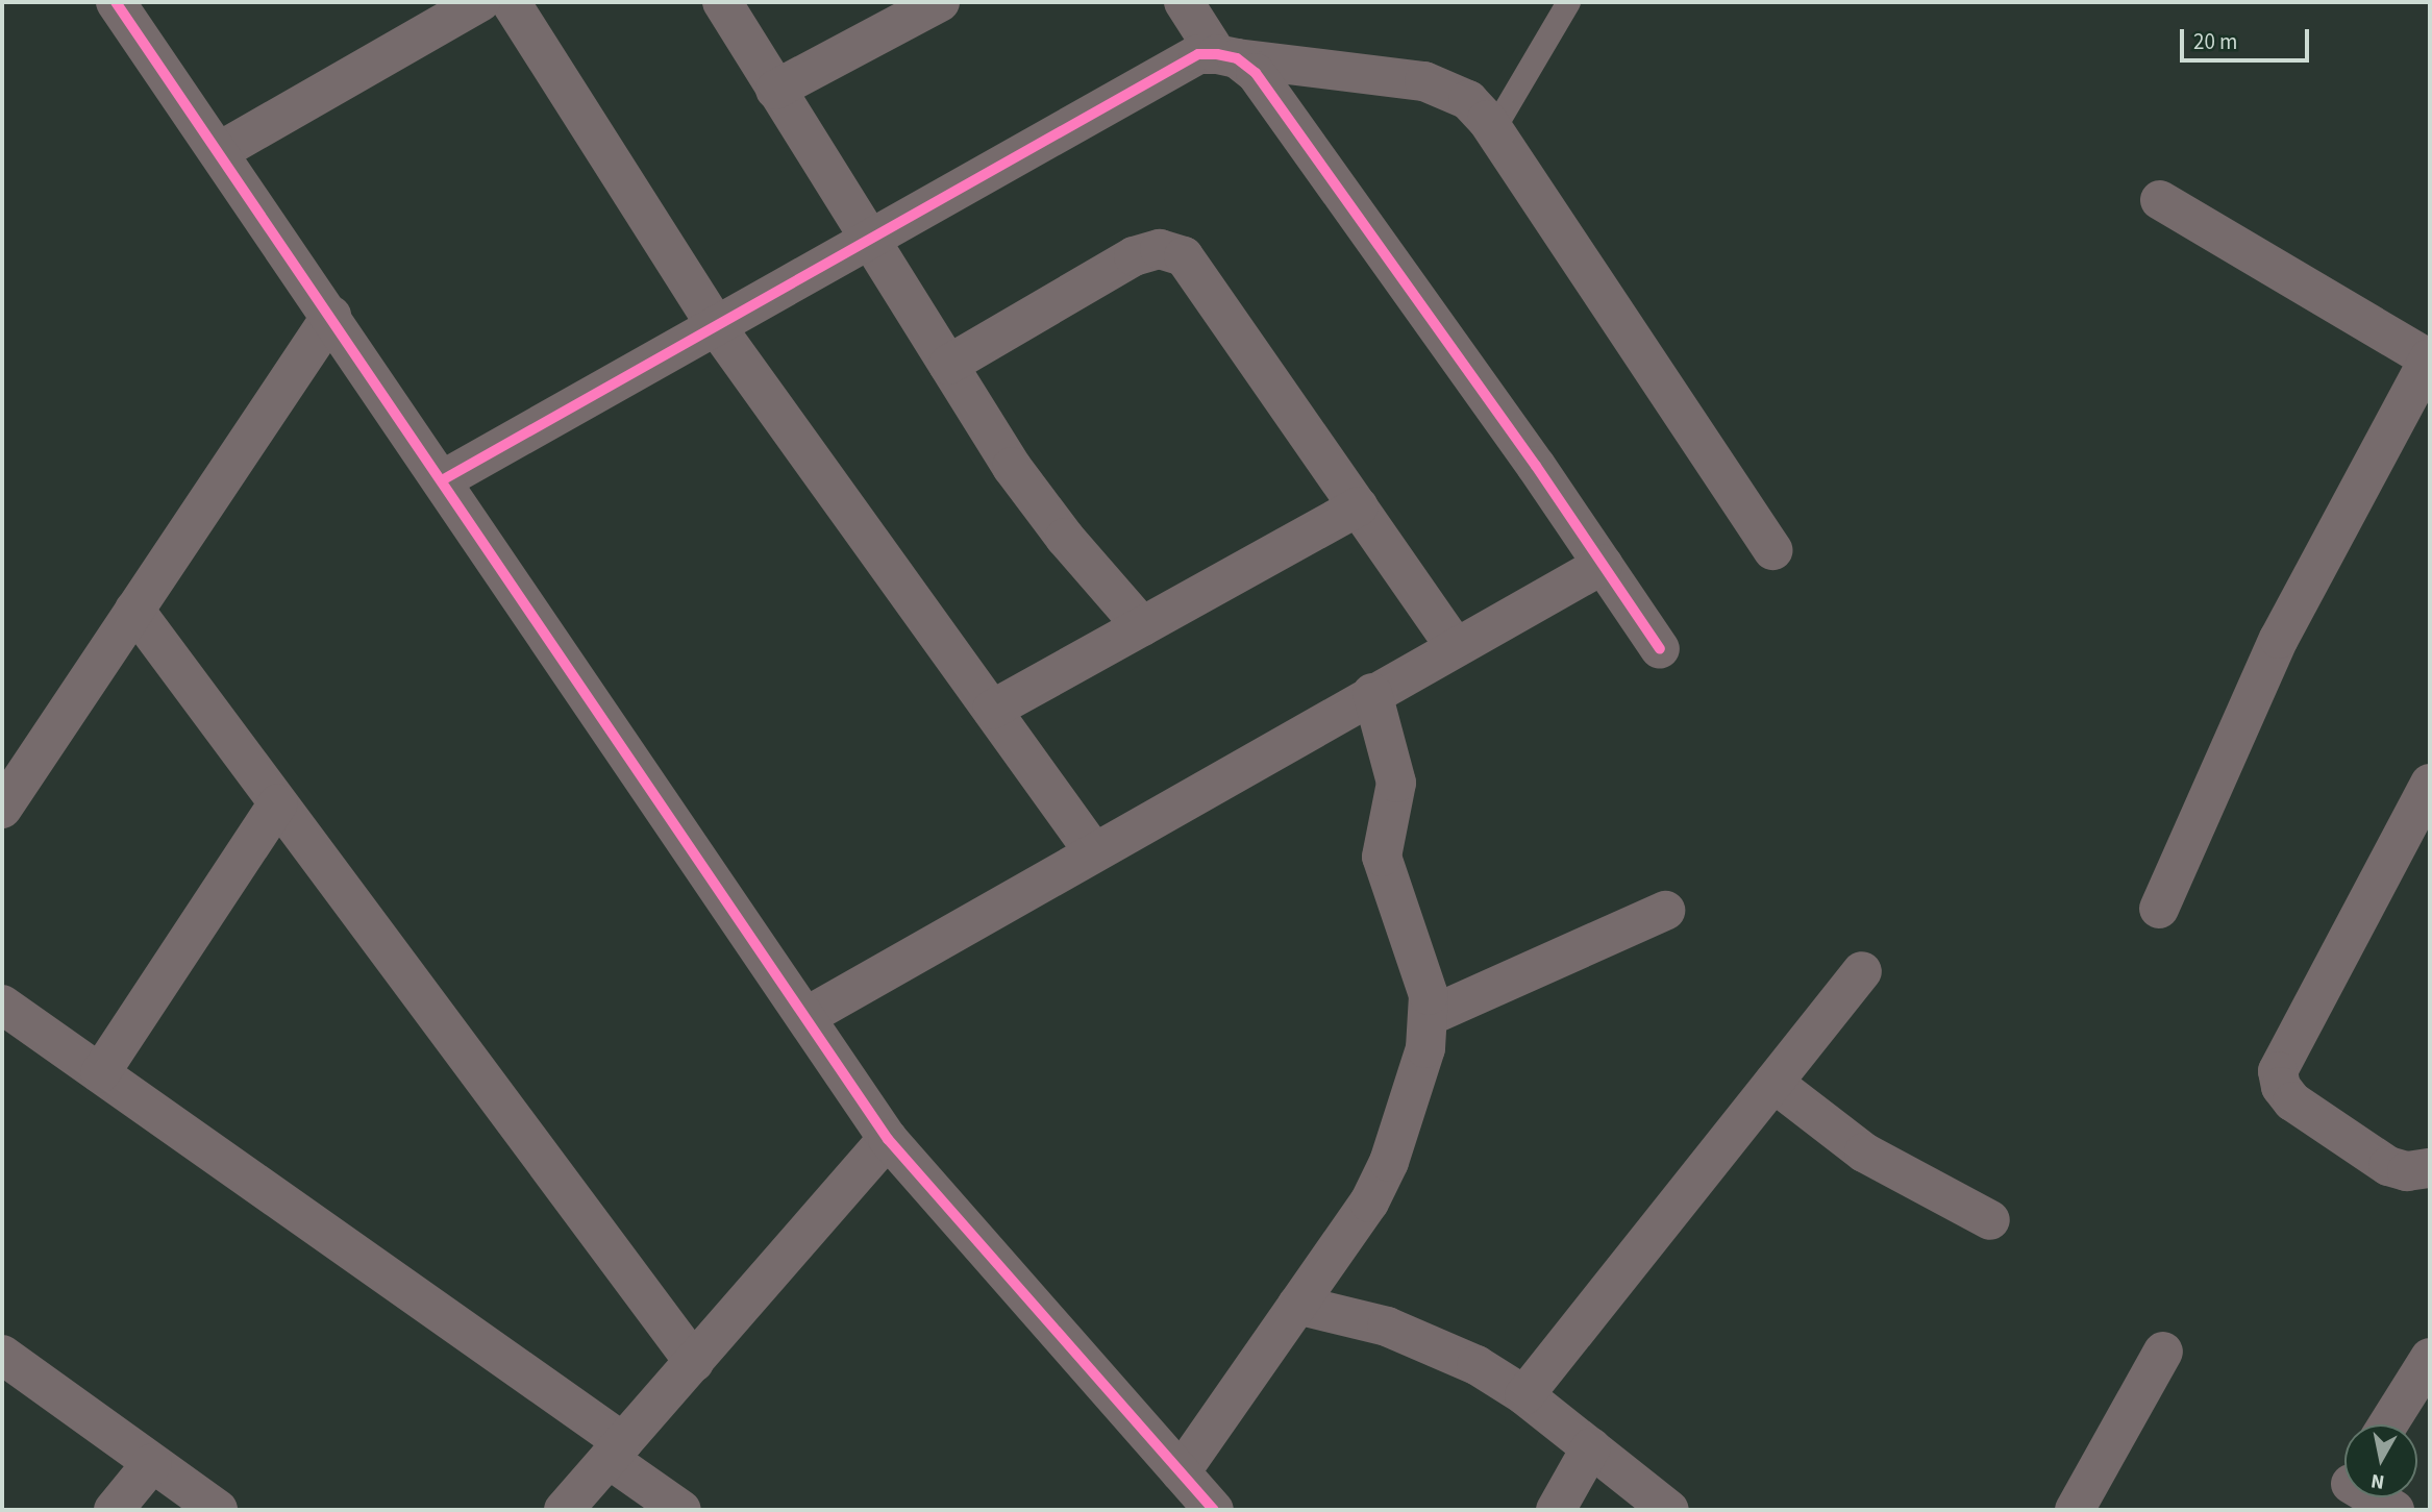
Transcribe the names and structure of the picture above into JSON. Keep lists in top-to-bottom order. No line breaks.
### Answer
{"scale_bar":"20 m","north":"bottom"}
